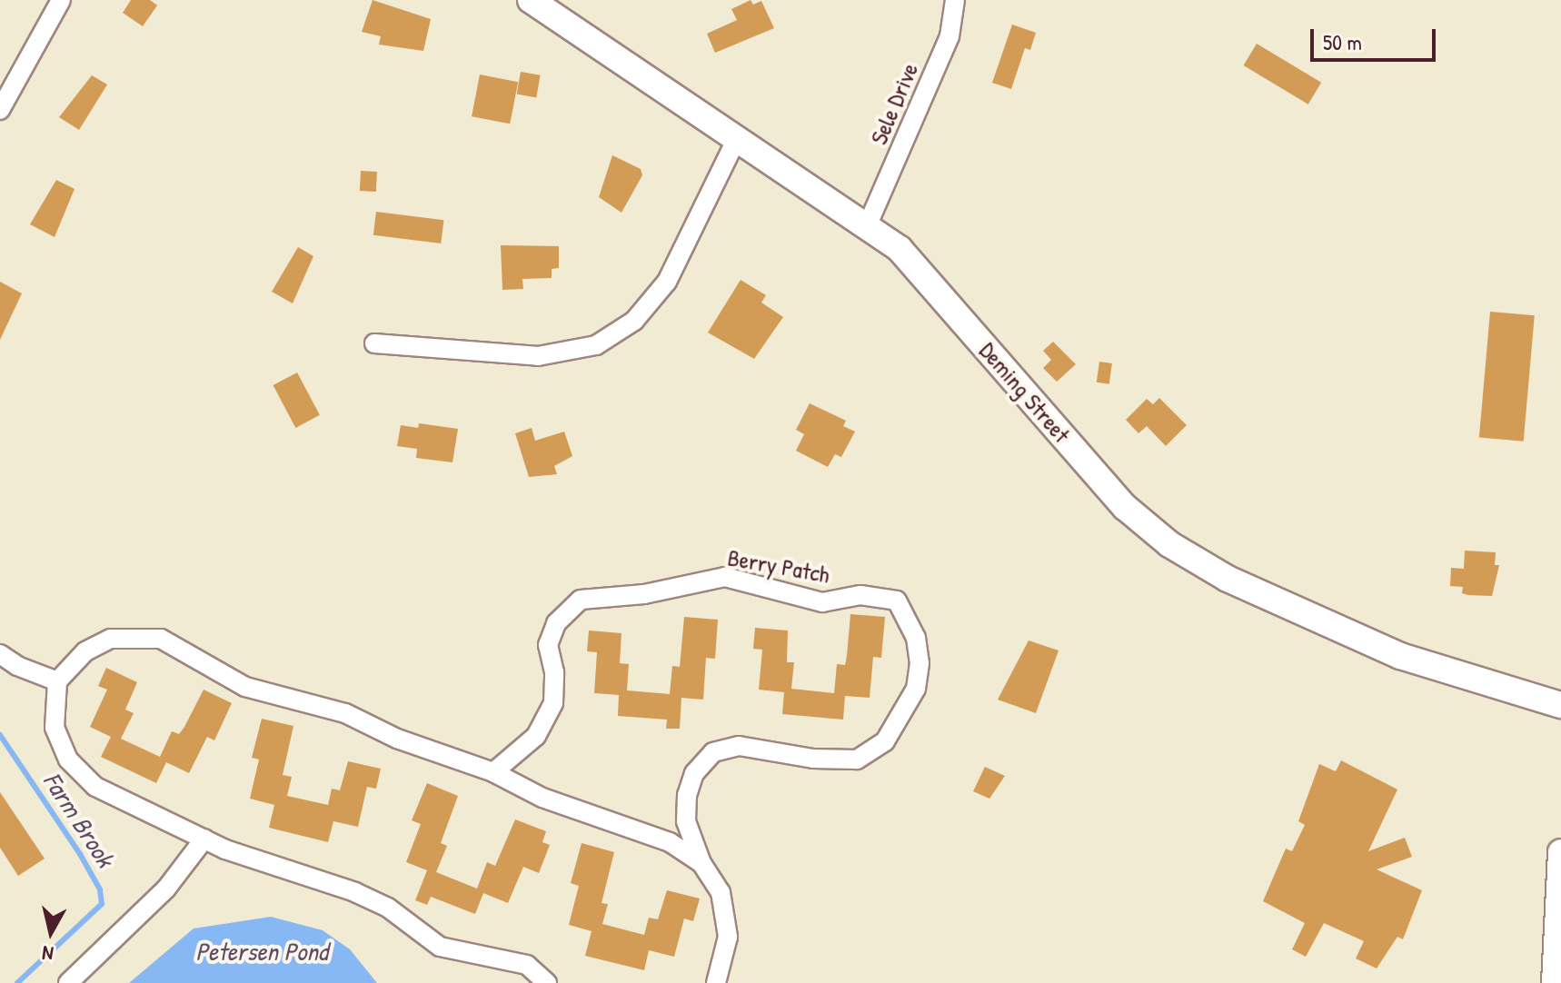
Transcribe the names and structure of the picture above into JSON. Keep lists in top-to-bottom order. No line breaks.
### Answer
{"streets":{"street":["Sele Drive","Deming Street","Berry Patch"]},"crossings":[["Sele Drive","Deming Street"]],"water":["Farm Brook","Petersen Pond"],"scale_bar":"50 m","north":"bottom"}
